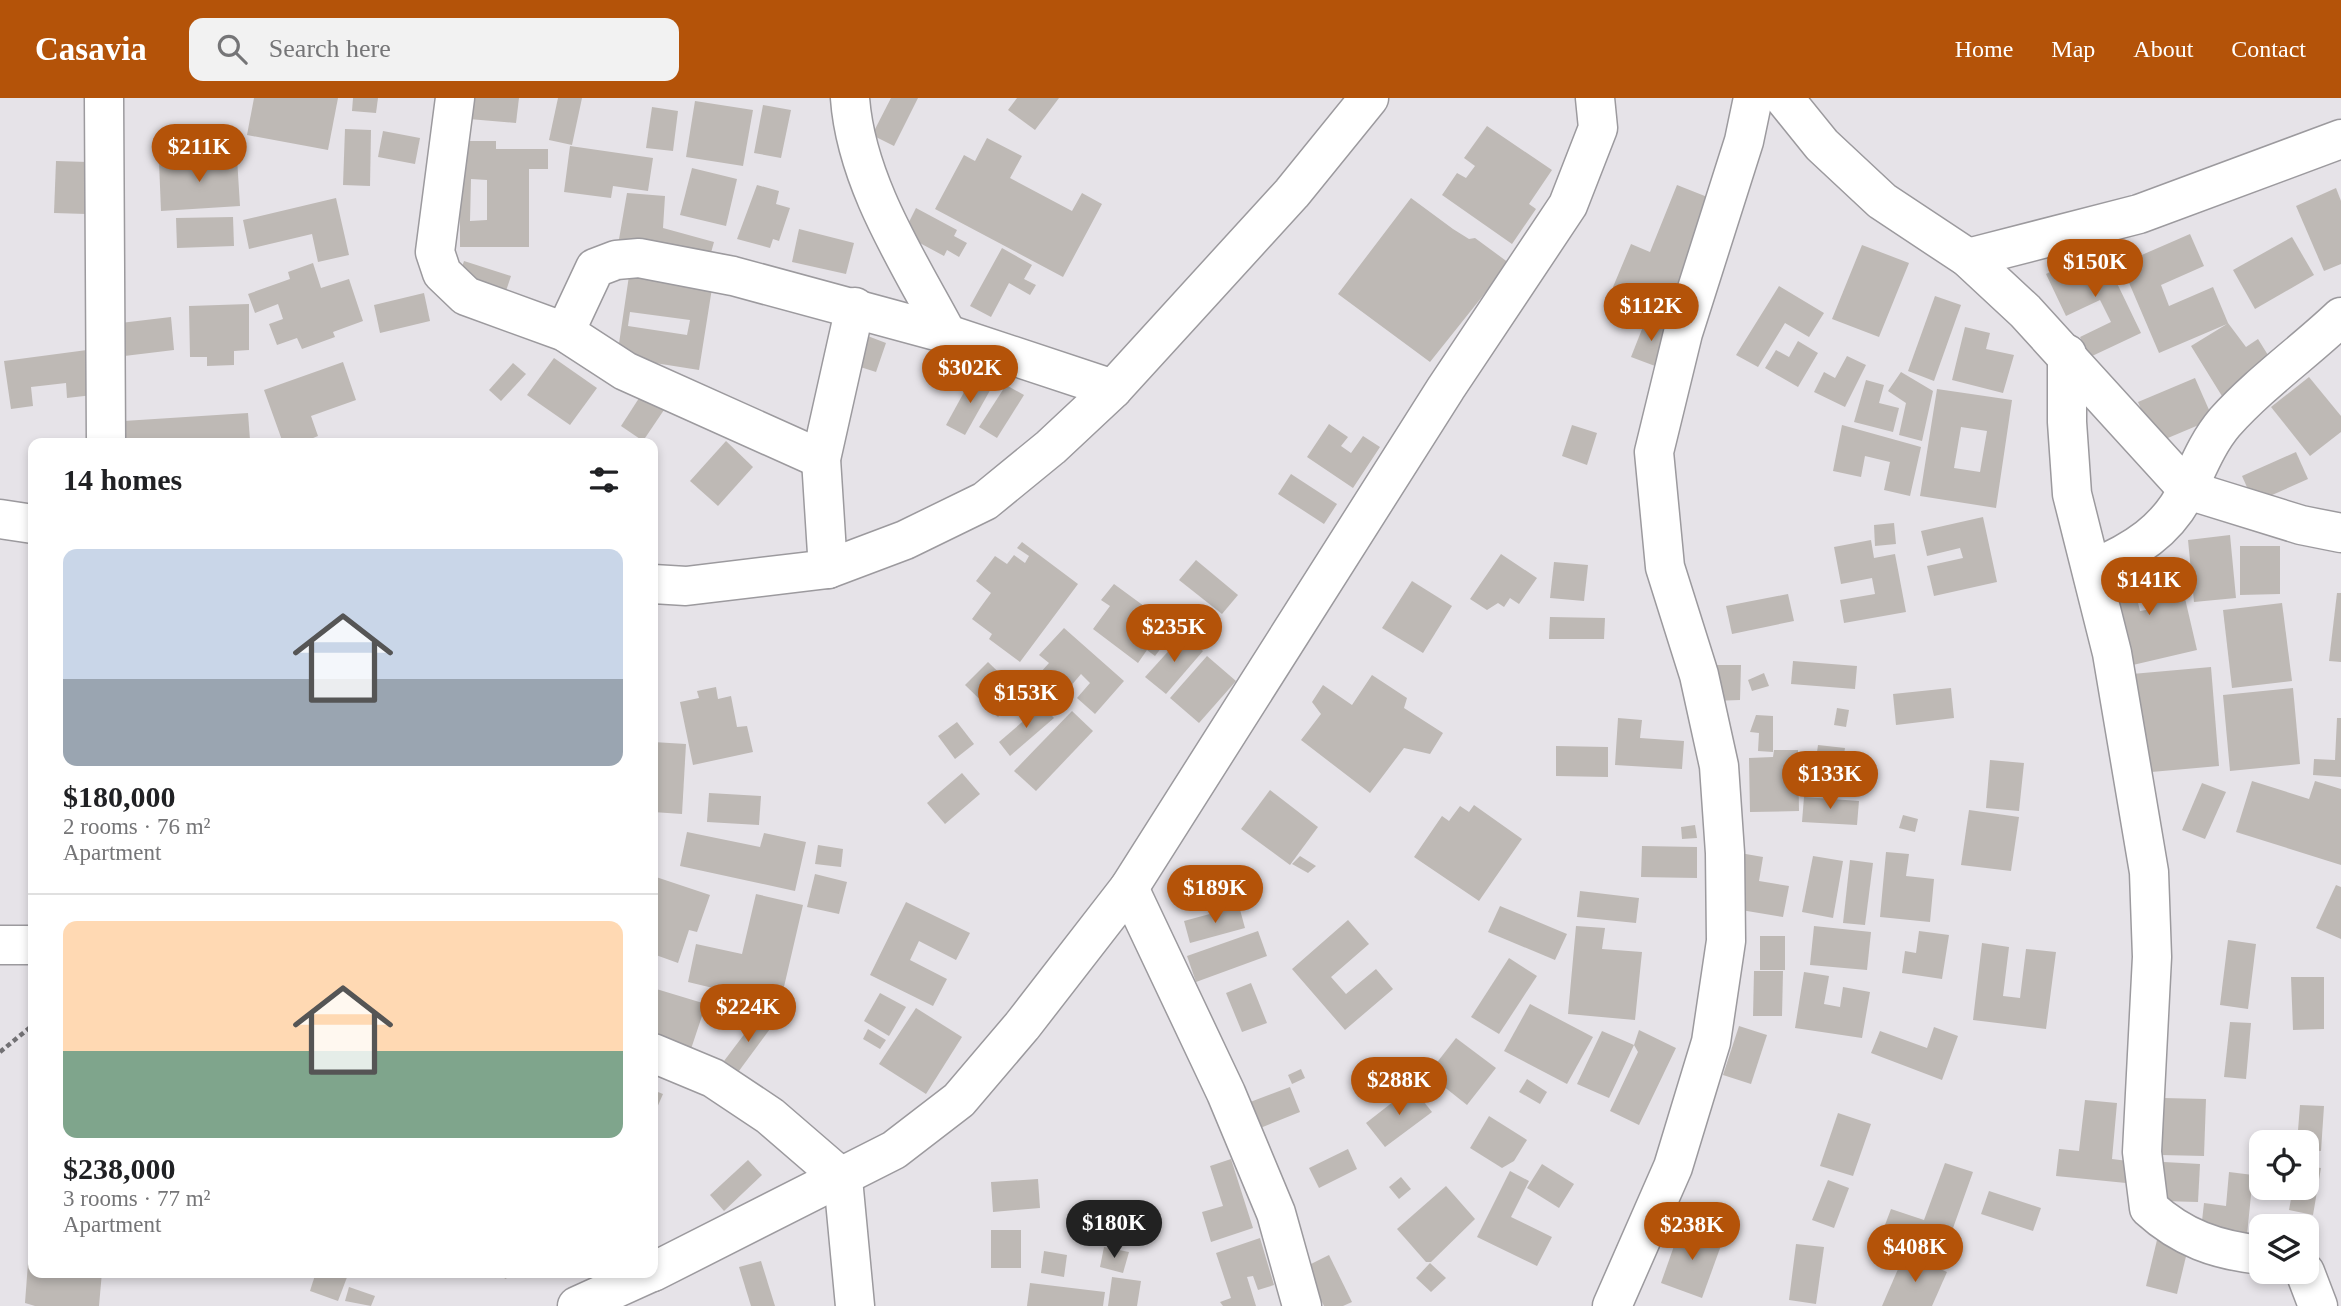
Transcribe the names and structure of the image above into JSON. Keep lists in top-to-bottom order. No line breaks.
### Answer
{"page":{"header":"Casavia","search":"Search here","nav":["Home","Map","About","Contact"],"price":["$211K","$150K","$112K","$302K","$141K","$235K","$153K","$133K","$189K","$224K","$288K","$180K","$238K","$408K"],"heading":"14 homes","list":[{"name":"$180,000","note":"2 rooms · 76 m² · Apartment"},{"name":"$238,000","note":"3 rooms · 77 m² · Apartment"}]}}
